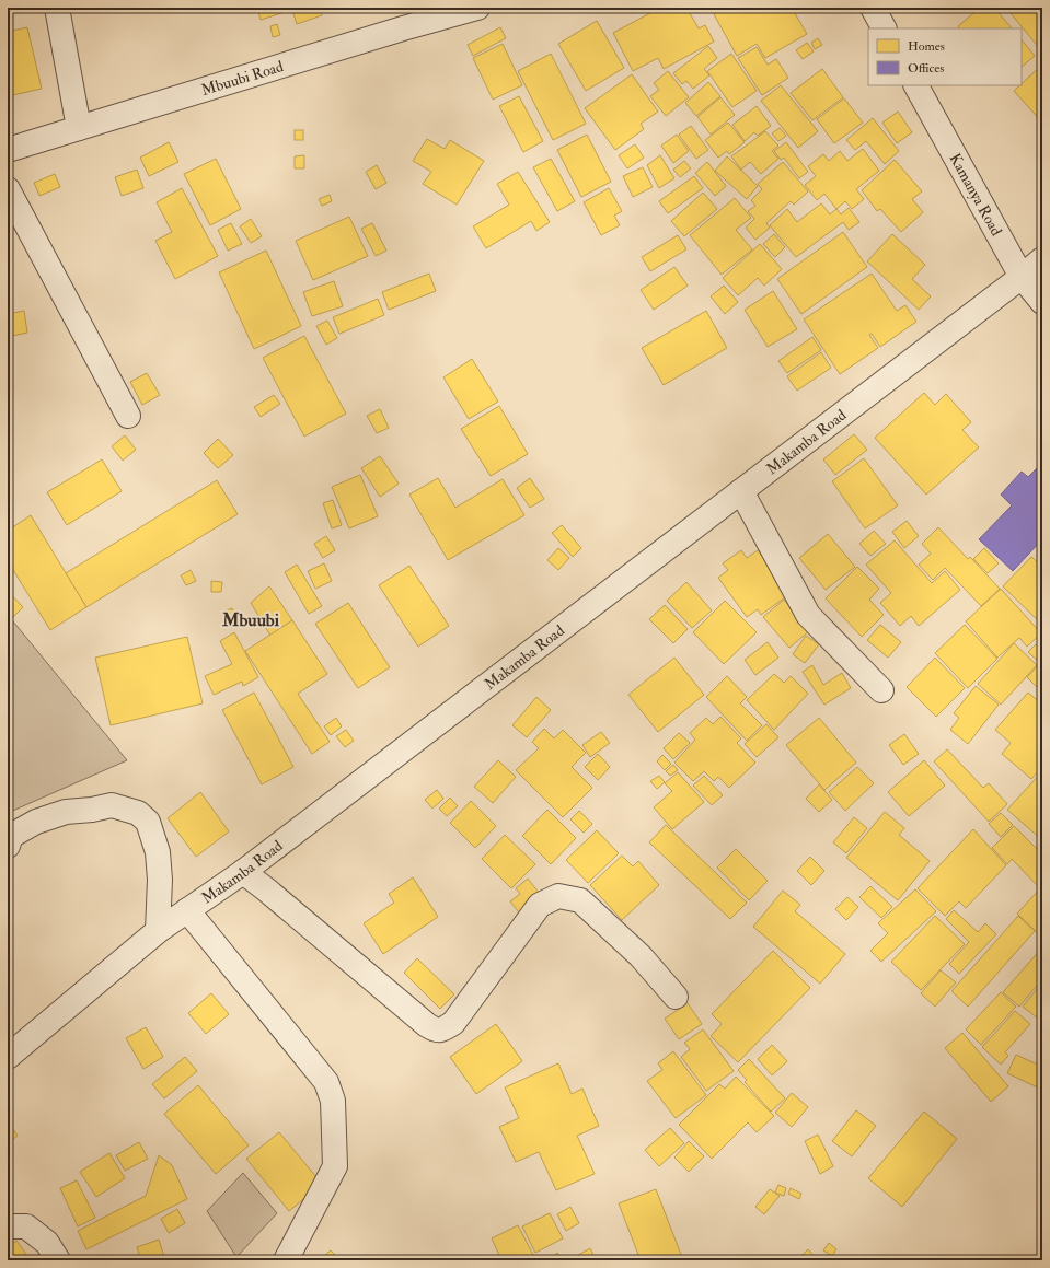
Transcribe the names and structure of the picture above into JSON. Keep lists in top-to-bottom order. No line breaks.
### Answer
{"streets":{"street":["Mbuubi Road","Kamanya Road","Makamba Road"]},"crossings":[["Kamanya Road","Makamba Road"]],"districts":["Mbuubi"],"legend":["Homes","Offices"]}
